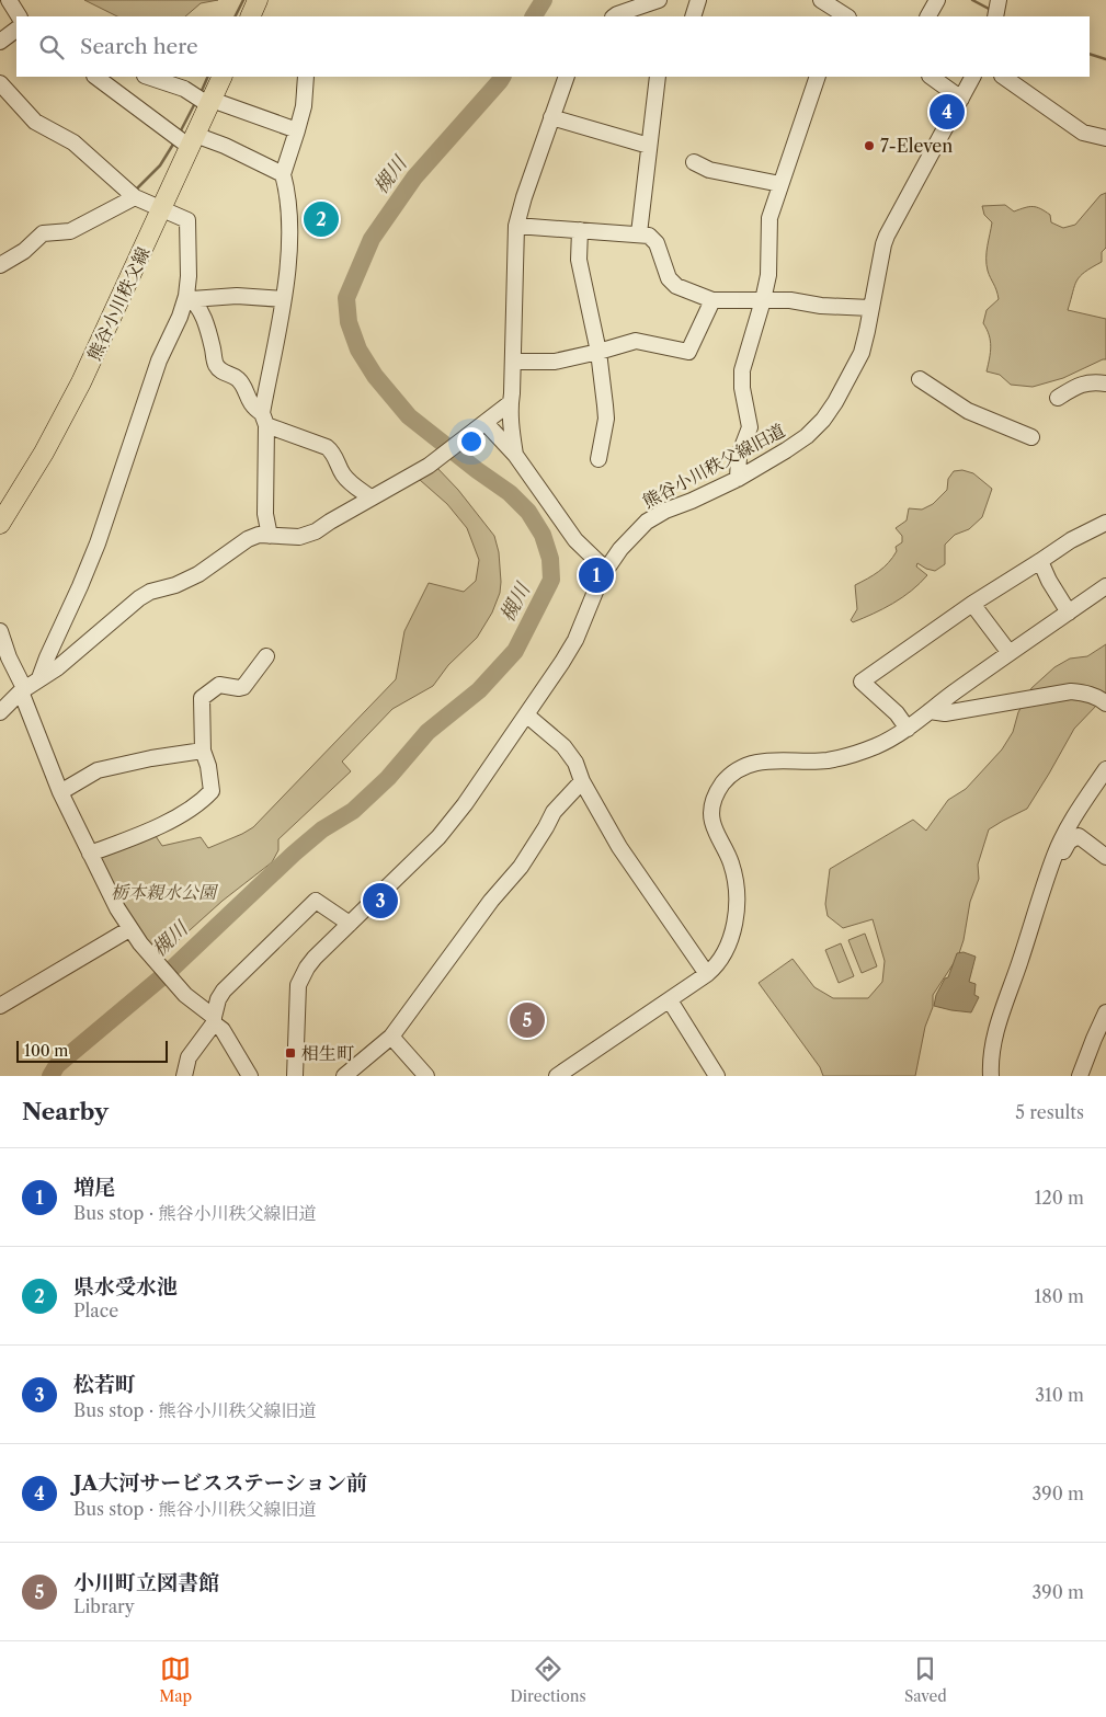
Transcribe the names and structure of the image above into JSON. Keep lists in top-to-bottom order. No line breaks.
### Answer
{"streets":{"main road":["熊谷小川秩父線"],"street":["熊谷小川秩父線旧道"]},"water":["槻川"],"parks":["栃本親水公園"],"places":{"other":["7-Eleven"],"transit":["相生町"]},"scale_bar":"100 m","page":{"search":"Search here","pins":["4","2","1","3","5"],"scale":"100 m","heading":["Nearby","5 results"],"list":[{"mark":"1","name":"増尾","note":"Bus stop · 熊谷小川秩父線旧道","value":"120 m"},{"mark":"2","name":"県水受水池","note":"Place","value":"180 m"},{"mark":"3","name":"松若町","note":"Bus stop · 熊谷小川秩父線旧道","value":"310 m"},{"mark":"4","name":"JA大河サービスステーション前","note":"Bus stop · 熊谷小川秩父線旧道","value":"390 m"},{"mark":"5","name":"小川町立図書館","note":"Library","value":"390 m"}],"nav":["Map","Directions","Saved"]}}
